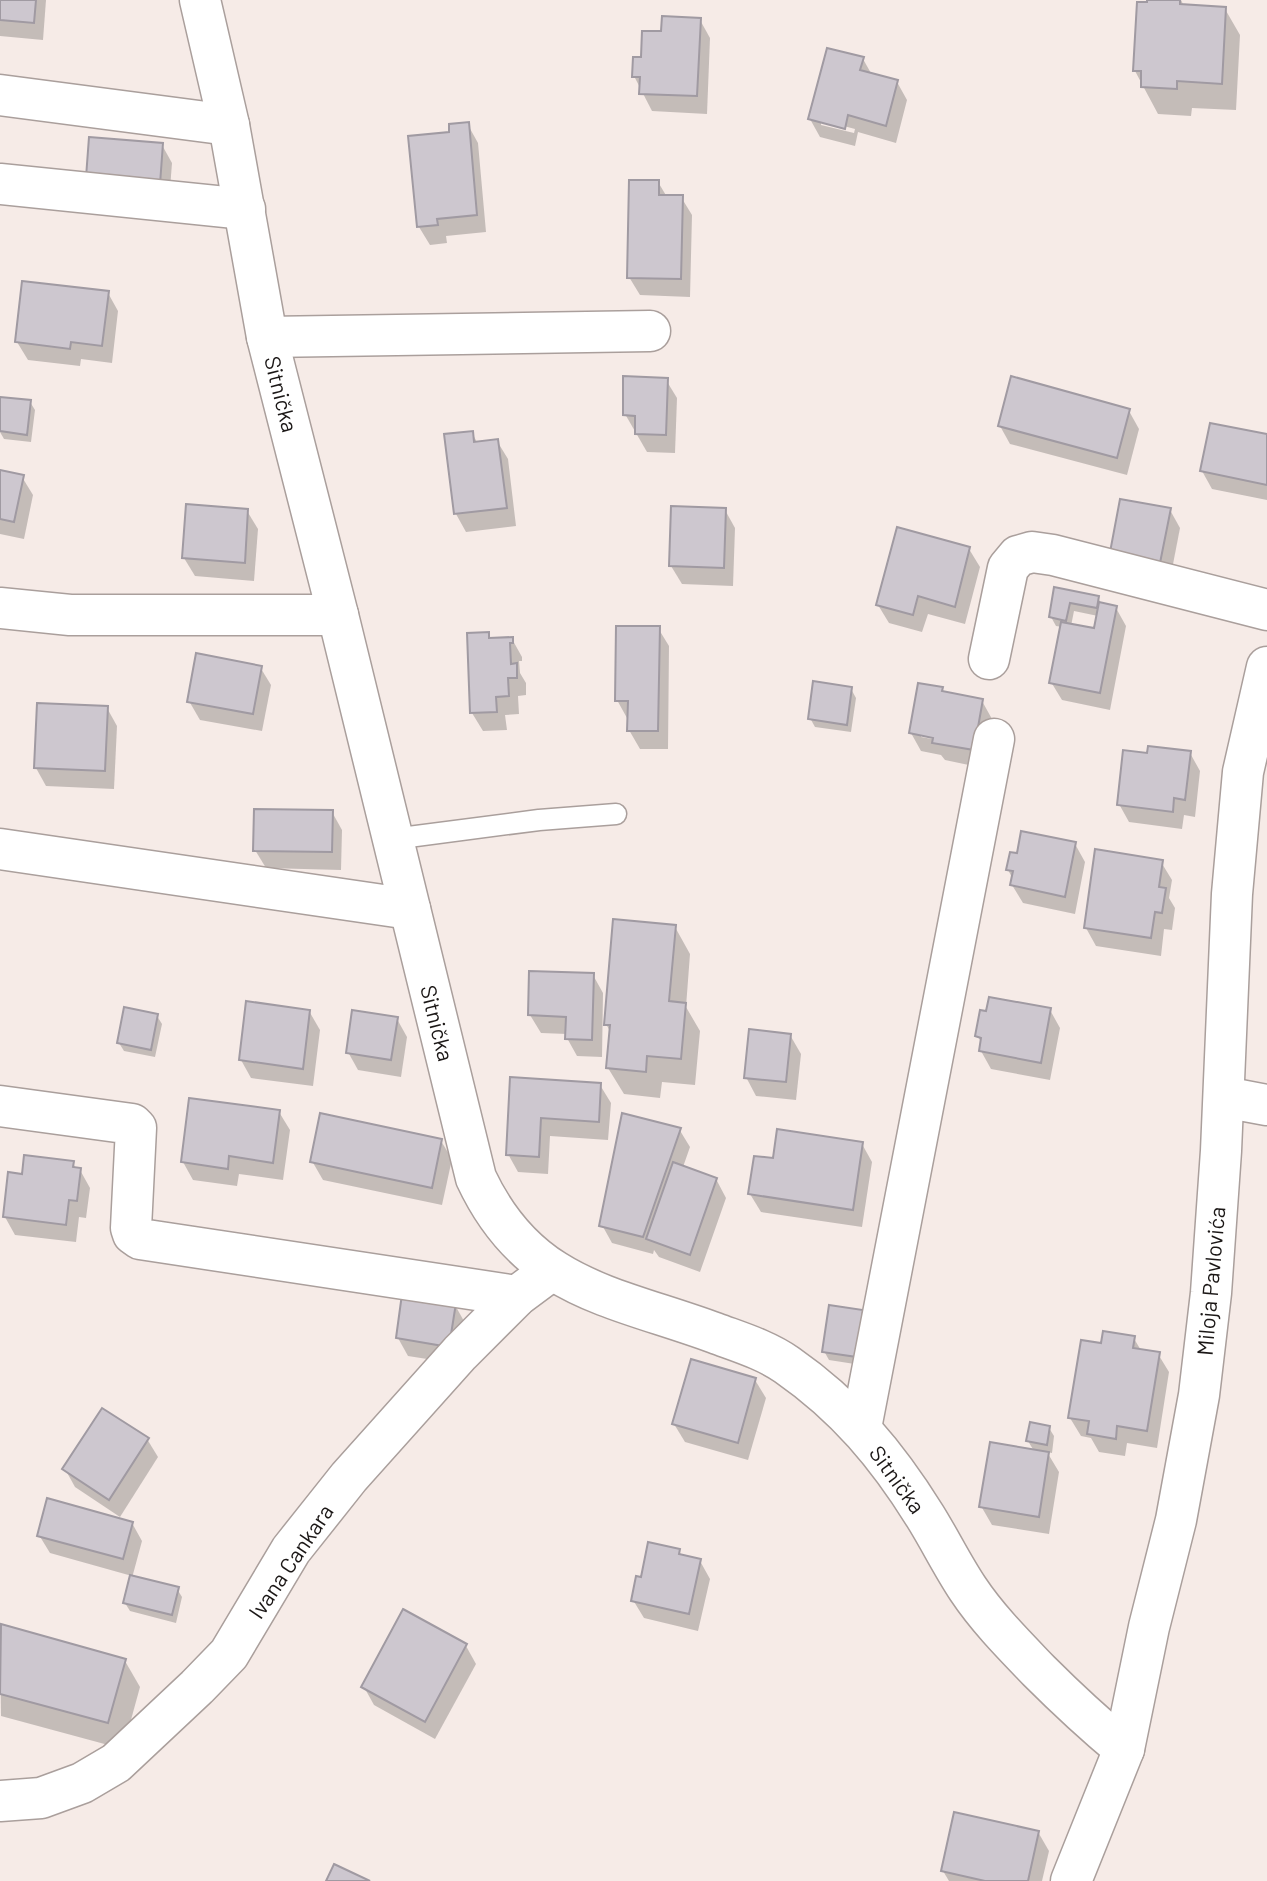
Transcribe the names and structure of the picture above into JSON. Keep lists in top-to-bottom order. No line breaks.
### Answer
{"streets":{"street":["Sitnička","Miloja Pavlovića","Ivana Cankara"]},"crossings":[["Sitnička","Miloja Pavlovića"],["Sitnička","Ivana Cankara"]]}
